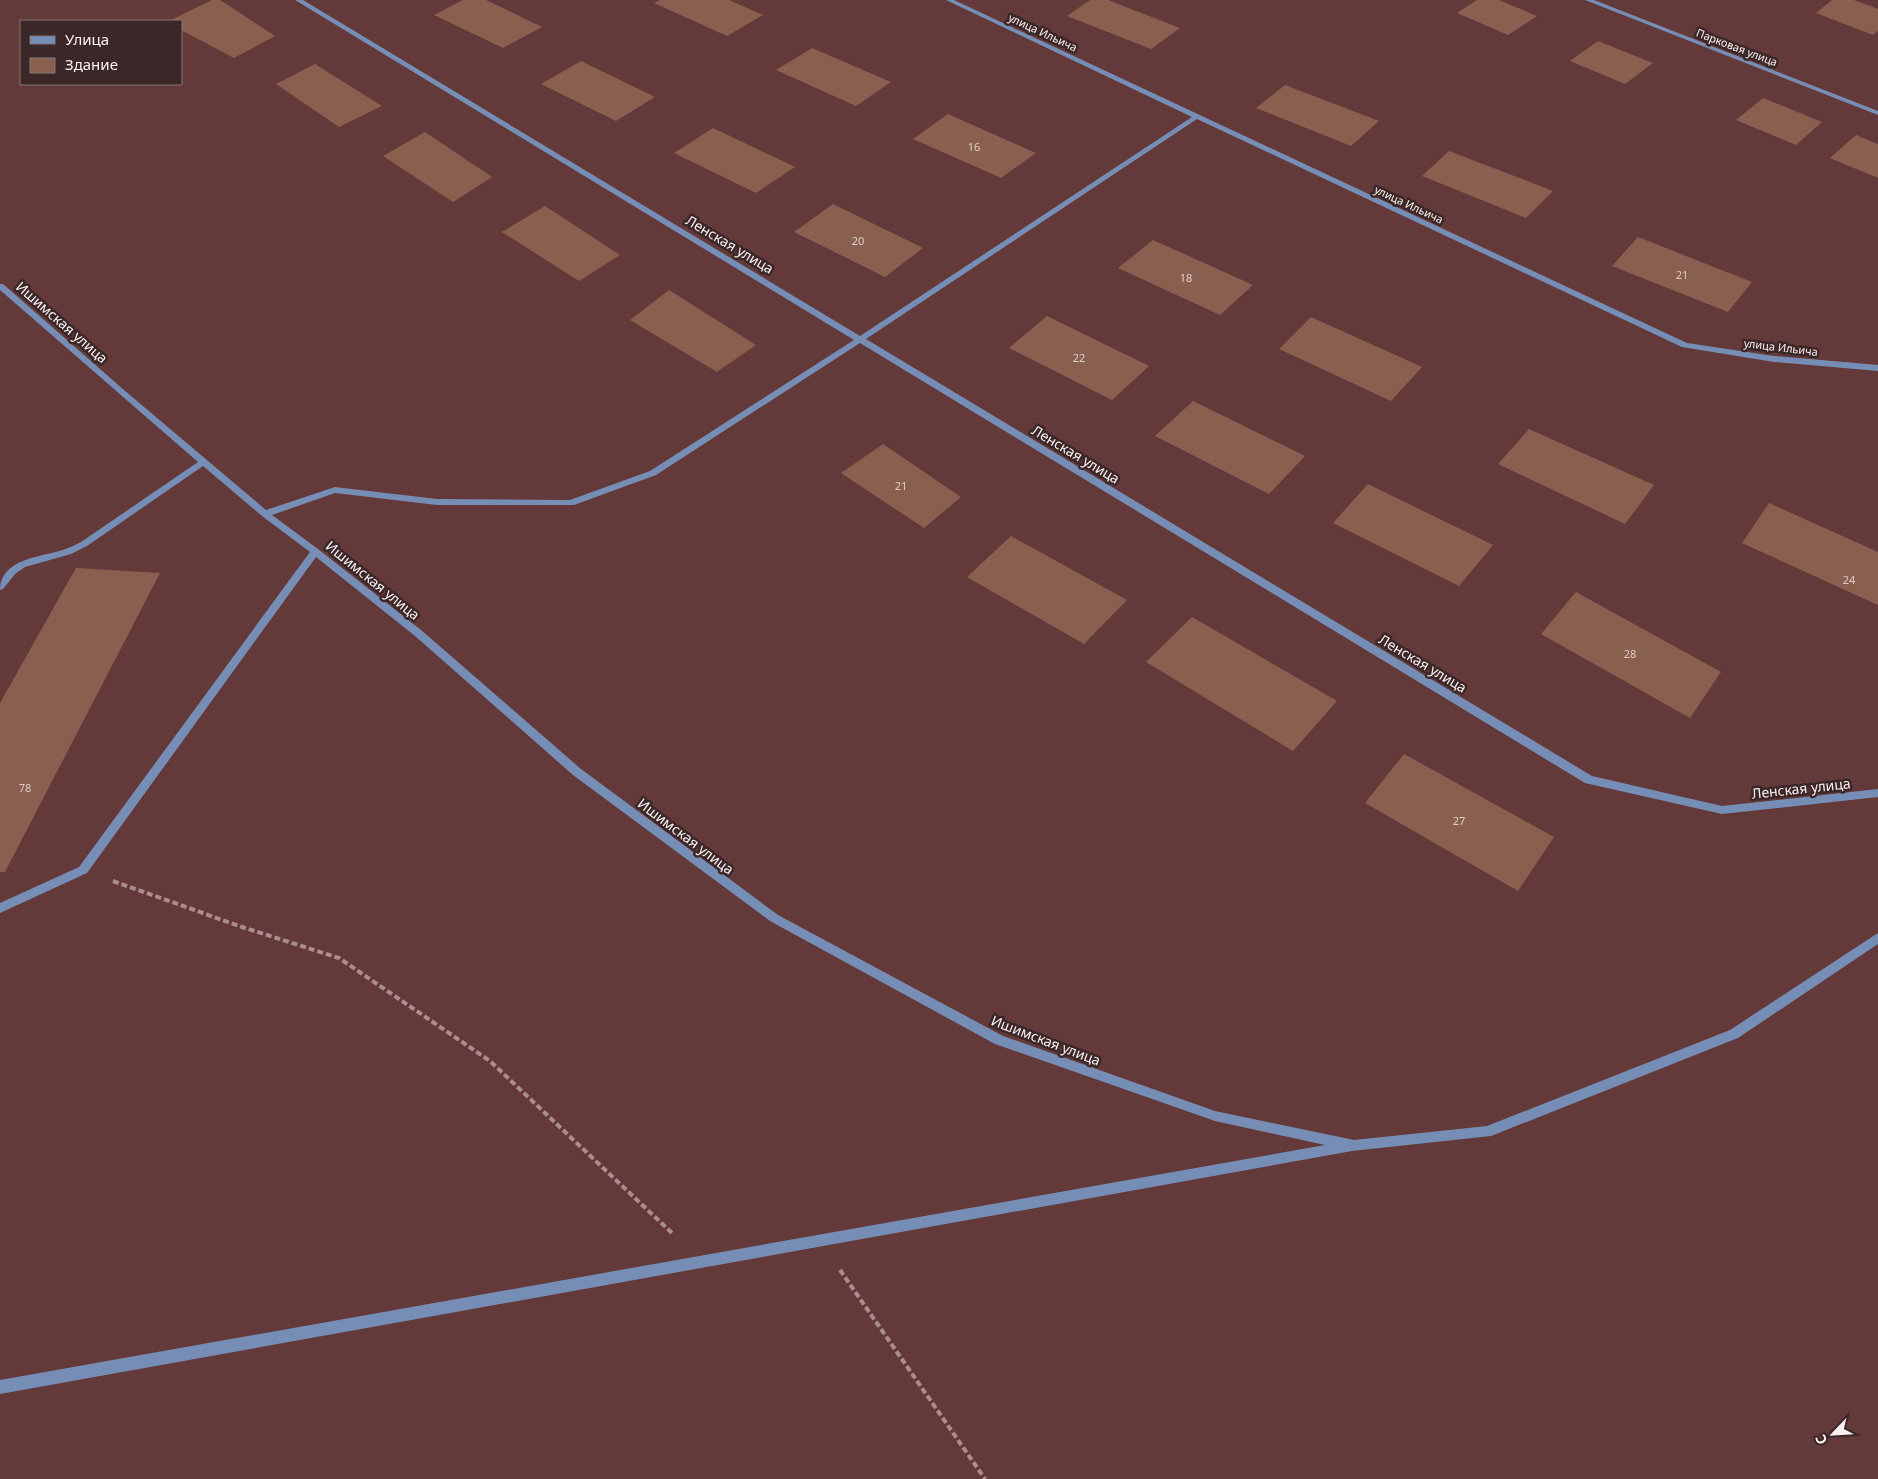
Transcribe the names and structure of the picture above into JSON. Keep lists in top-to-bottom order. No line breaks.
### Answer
{"streets":{"street":["улица Ильича","Парковая улица","Ленская улица","Ишимская улица"]},"house_numbers":["16","20","21","18","22","21","24","28","78","27"],"legend":["Улица","Здание"],"north":"bottom left"}
